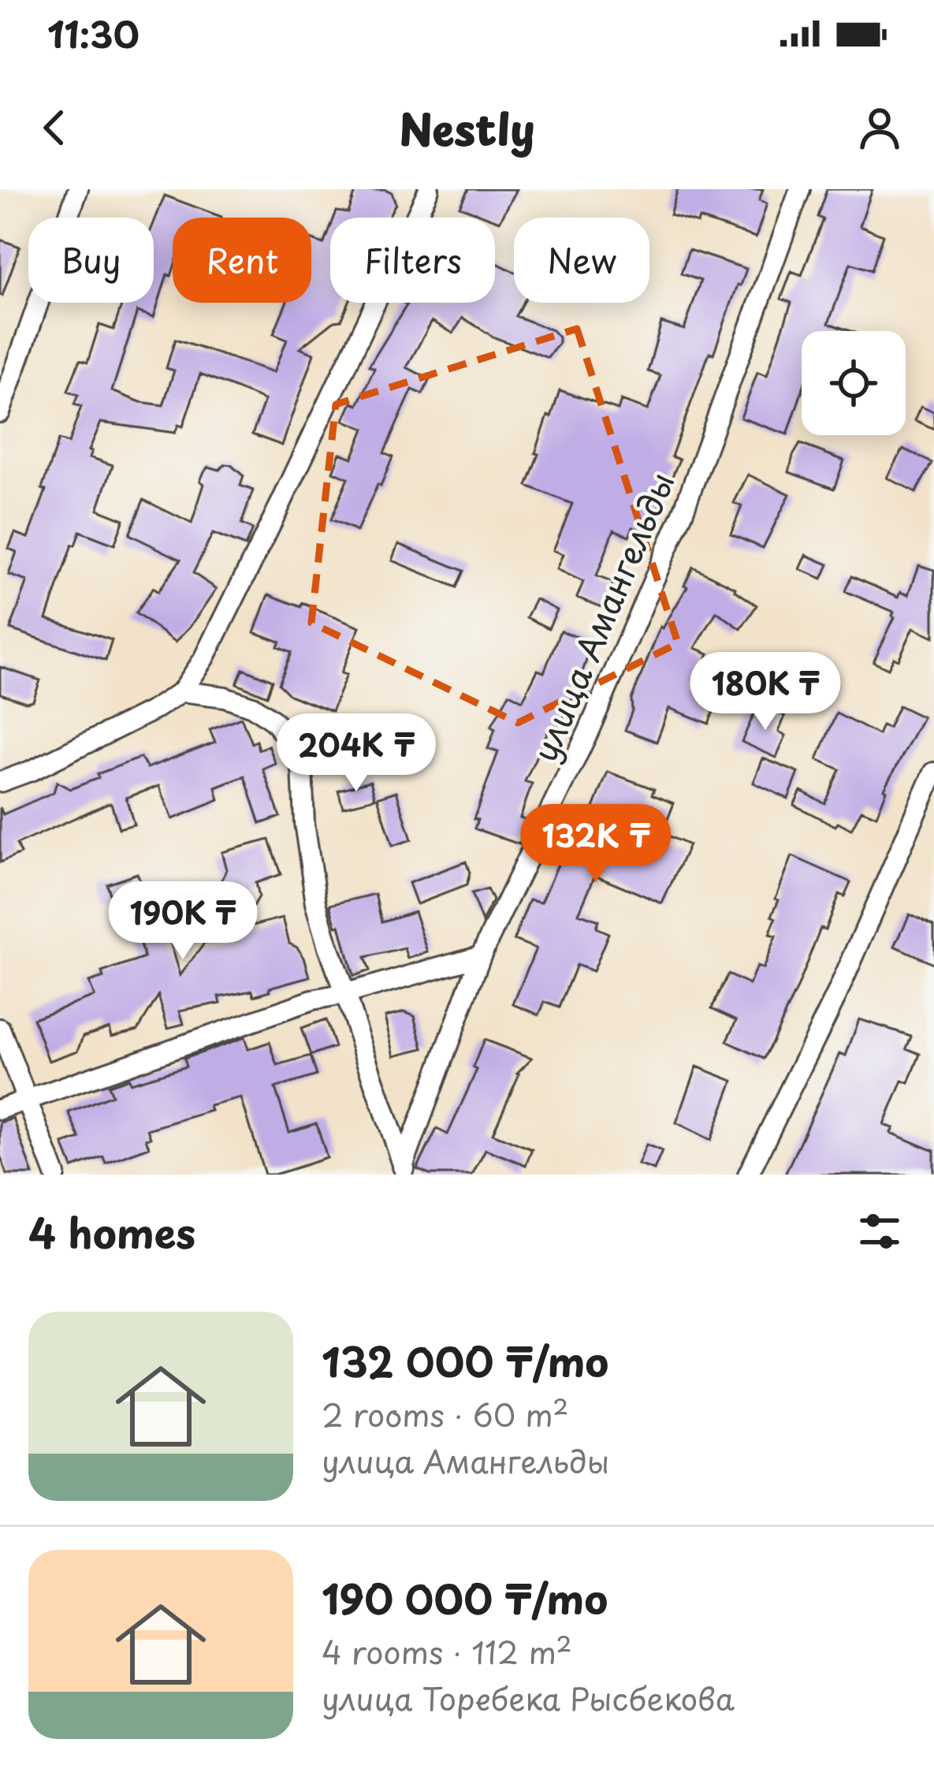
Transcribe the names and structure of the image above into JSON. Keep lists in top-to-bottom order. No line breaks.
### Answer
{"streets":{"street":["улица Амангельды"]},"page":{"status":"11:30","header":"Nestly","chip":["Buy","Rent","Filters","New"],"price":["180K ₸","204K ₸","132K ₸","190K ₸"],"heading":"4 homes","list":[{"name":"132 000 ₸/mo","note":"2 rooms · 60 m² · улица Амангельды"},{"name":"190 000 ₸/mo","note":"4 rooms · 112 m² · улица Торебека Рысбекова"}]}}
